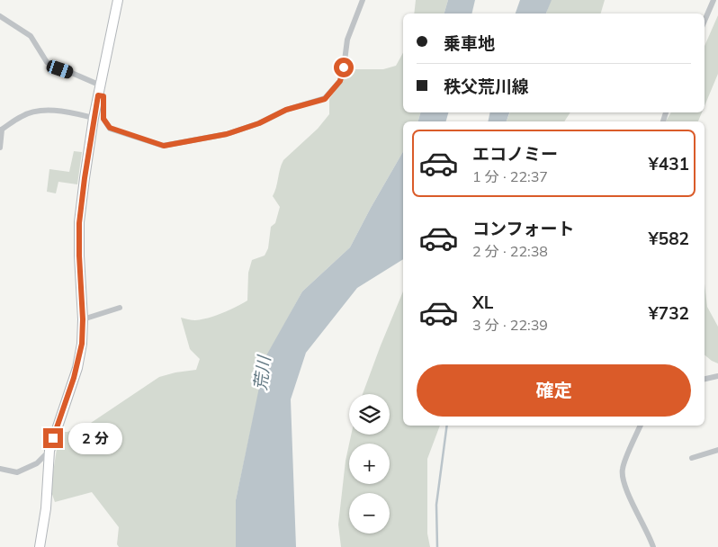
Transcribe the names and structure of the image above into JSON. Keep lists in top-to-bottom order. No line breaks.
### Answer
{"water":["荒川"],"page":{"banner":["乗車地","秩父荒川線"],"list":[{"name":"エコノミー","note":"1 分 · 22:37","value":"¥431"},{"name":"コンフォート","note":"2 分 · 22:38","value":"¥582"},{"name":"XL","note":"3 分 · 22:39","value":"¥732"}],"buttons":"確定","map_buttons":["+","−"],"bubble":"2 分"}}
